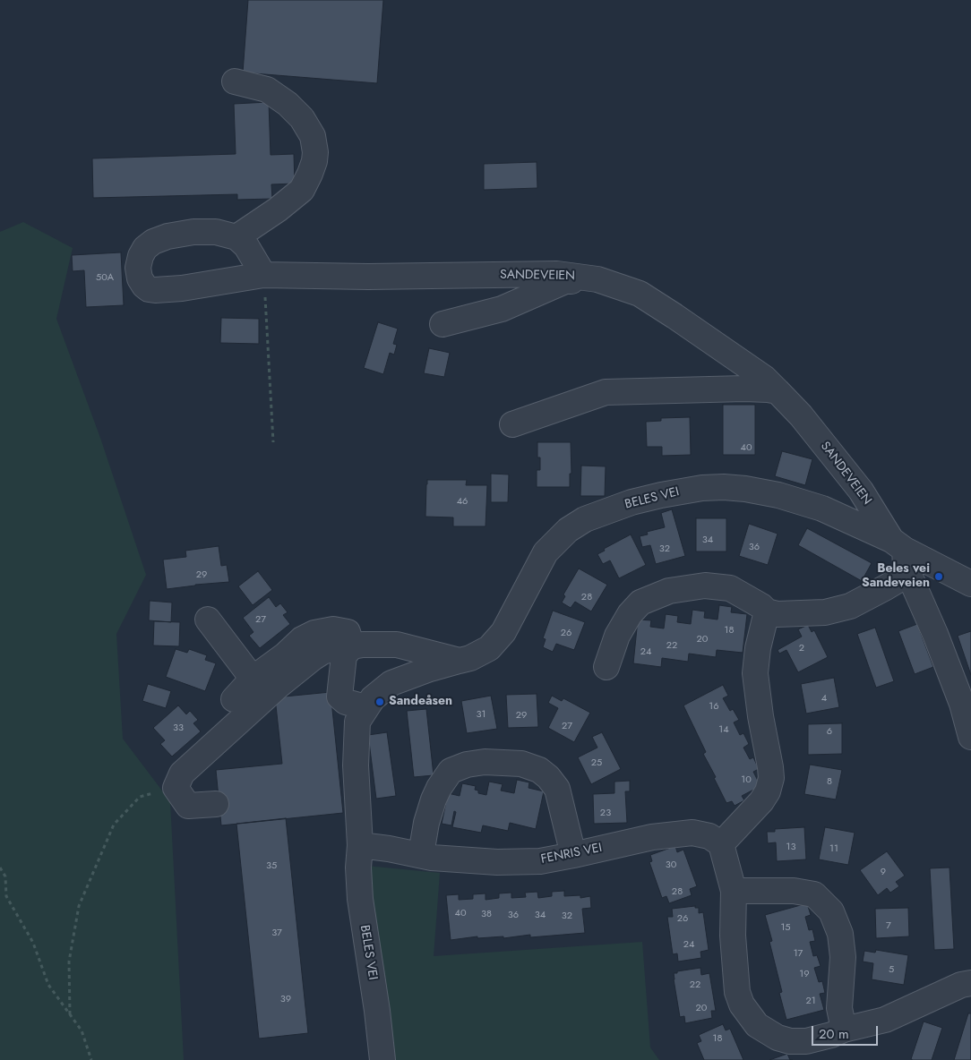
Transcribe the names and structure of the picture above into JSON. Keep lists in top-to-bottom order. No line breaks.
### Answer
{"streets":{"street":["SANDEVEIEN","BELES VEI","FENRIS VEI"]},"crossings":[["SANDEVEIEN","BELES VEI"],["BELES VEI","FENRIS VEI"]],"places":["Beles vei Sandeveien","Sandeåsen"],"house_numbers":["50A","40","46","34","36","32","29","28","27","18","26","20","22","2","24","4","16","31","29","27","33","14","6","25","10","8","23","13","11","30","35","9","28","40","38","36","34","32","26","7","15","37","24","17","5","19","22","39","21","20","18"],"scale_bar":"20 m"}
